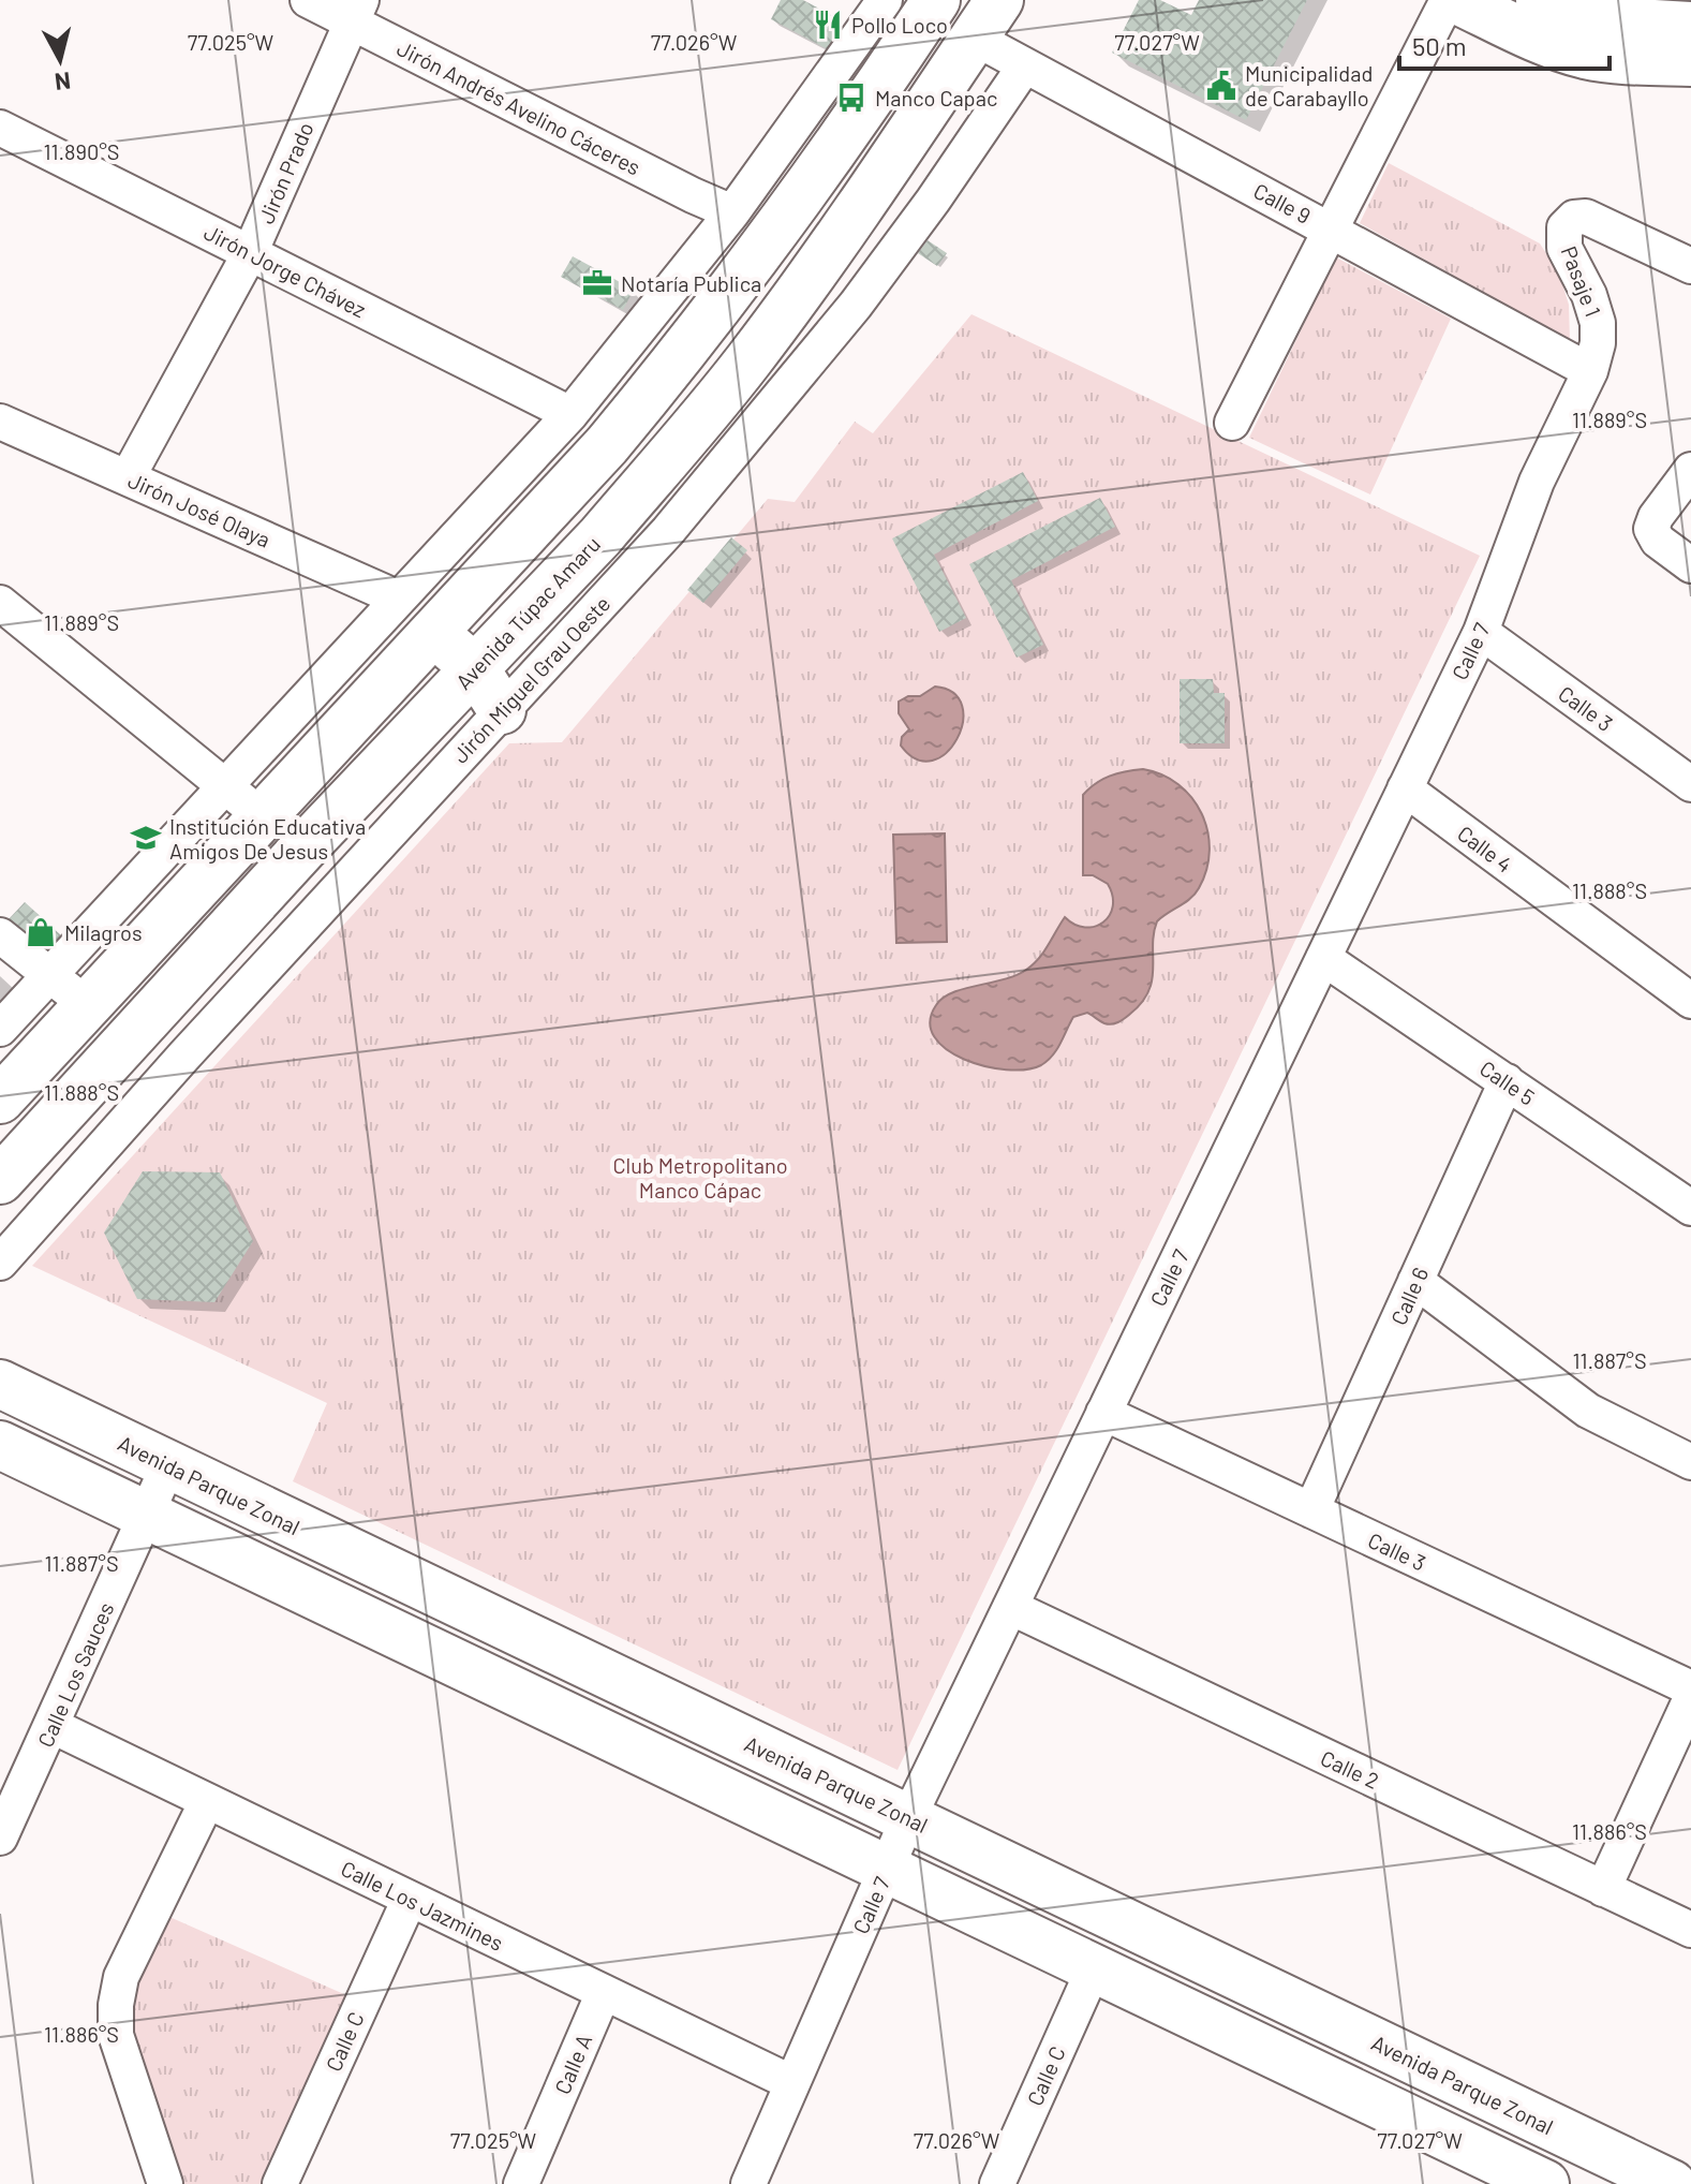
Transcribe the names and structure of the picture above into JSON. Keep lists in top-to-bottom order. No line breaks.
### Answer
{"streets":{"main road":["Avenida Túpac Amaru","Avenida Parque Zonal"],"street":["Jirón Andrés Avelino Cáceres","Jirón Prado","Calle 9","Jirón Jorge Chávez","Pasaje 1","Jirón José Olaya","Calle 7","Jirón Miguel Grau Oeste","Calle 3","Calle 4","Calle 5","Calle 6","Calle Los Sauces","Calle 2","Calle Los Jazmines","Calle C","Calle A"]},"crossings":[["Jirón Andrés Avelino Cáceres","Jirón Prado"],["Jirón Prado","Jirón Jorge Chávez"],["Jirón Prado","Jirón José Olaya"],["Calle 9","Pasaje 1"],["Calle 9","Avenida Túpac Amaru"],["Calle 9","Calle 7"],["Calle 9","Jirón Miguel Grau Oeste"],["Pasaje 1","Calle 7"],["Calle 7","Calle 3"],["Calle 7","Calle 4"],["Calle 7","Calle 5"],["Calle 7","Avenida Parque Zonal"],["Calle 7","Calle 2"],["Calle 7","Calle Los Jazmines"],["Calle 3","Calle 6"],["Calle 5","Calle 6"],["Avenida Parque Zonal","Calle Los Sauces"],["Calle Los Sauces","Calle Los Jazmines"],["Calle Los Jazmines","Calle C"],["Calle Los Jazmines","Calle A"]],"parks":["Club Metropolitano Manco Cápac"],"places":{"restaurant":["Pollo Loco"],"public building":["Municipalidad de Carabayllo"],"bus stop":["Manco Capac"],"office":["Notaría Publica"],"school or university":["Institución Educativa Amigos De Jesus"],"shop":["Milagros"]},"scale_bar":"50 m","north":"bottom","coordinates":["77.025°W","77.026°W","77.027°W","11.890°S","11.889°S","11.888°S","11.887°S","11.886°S"]}
